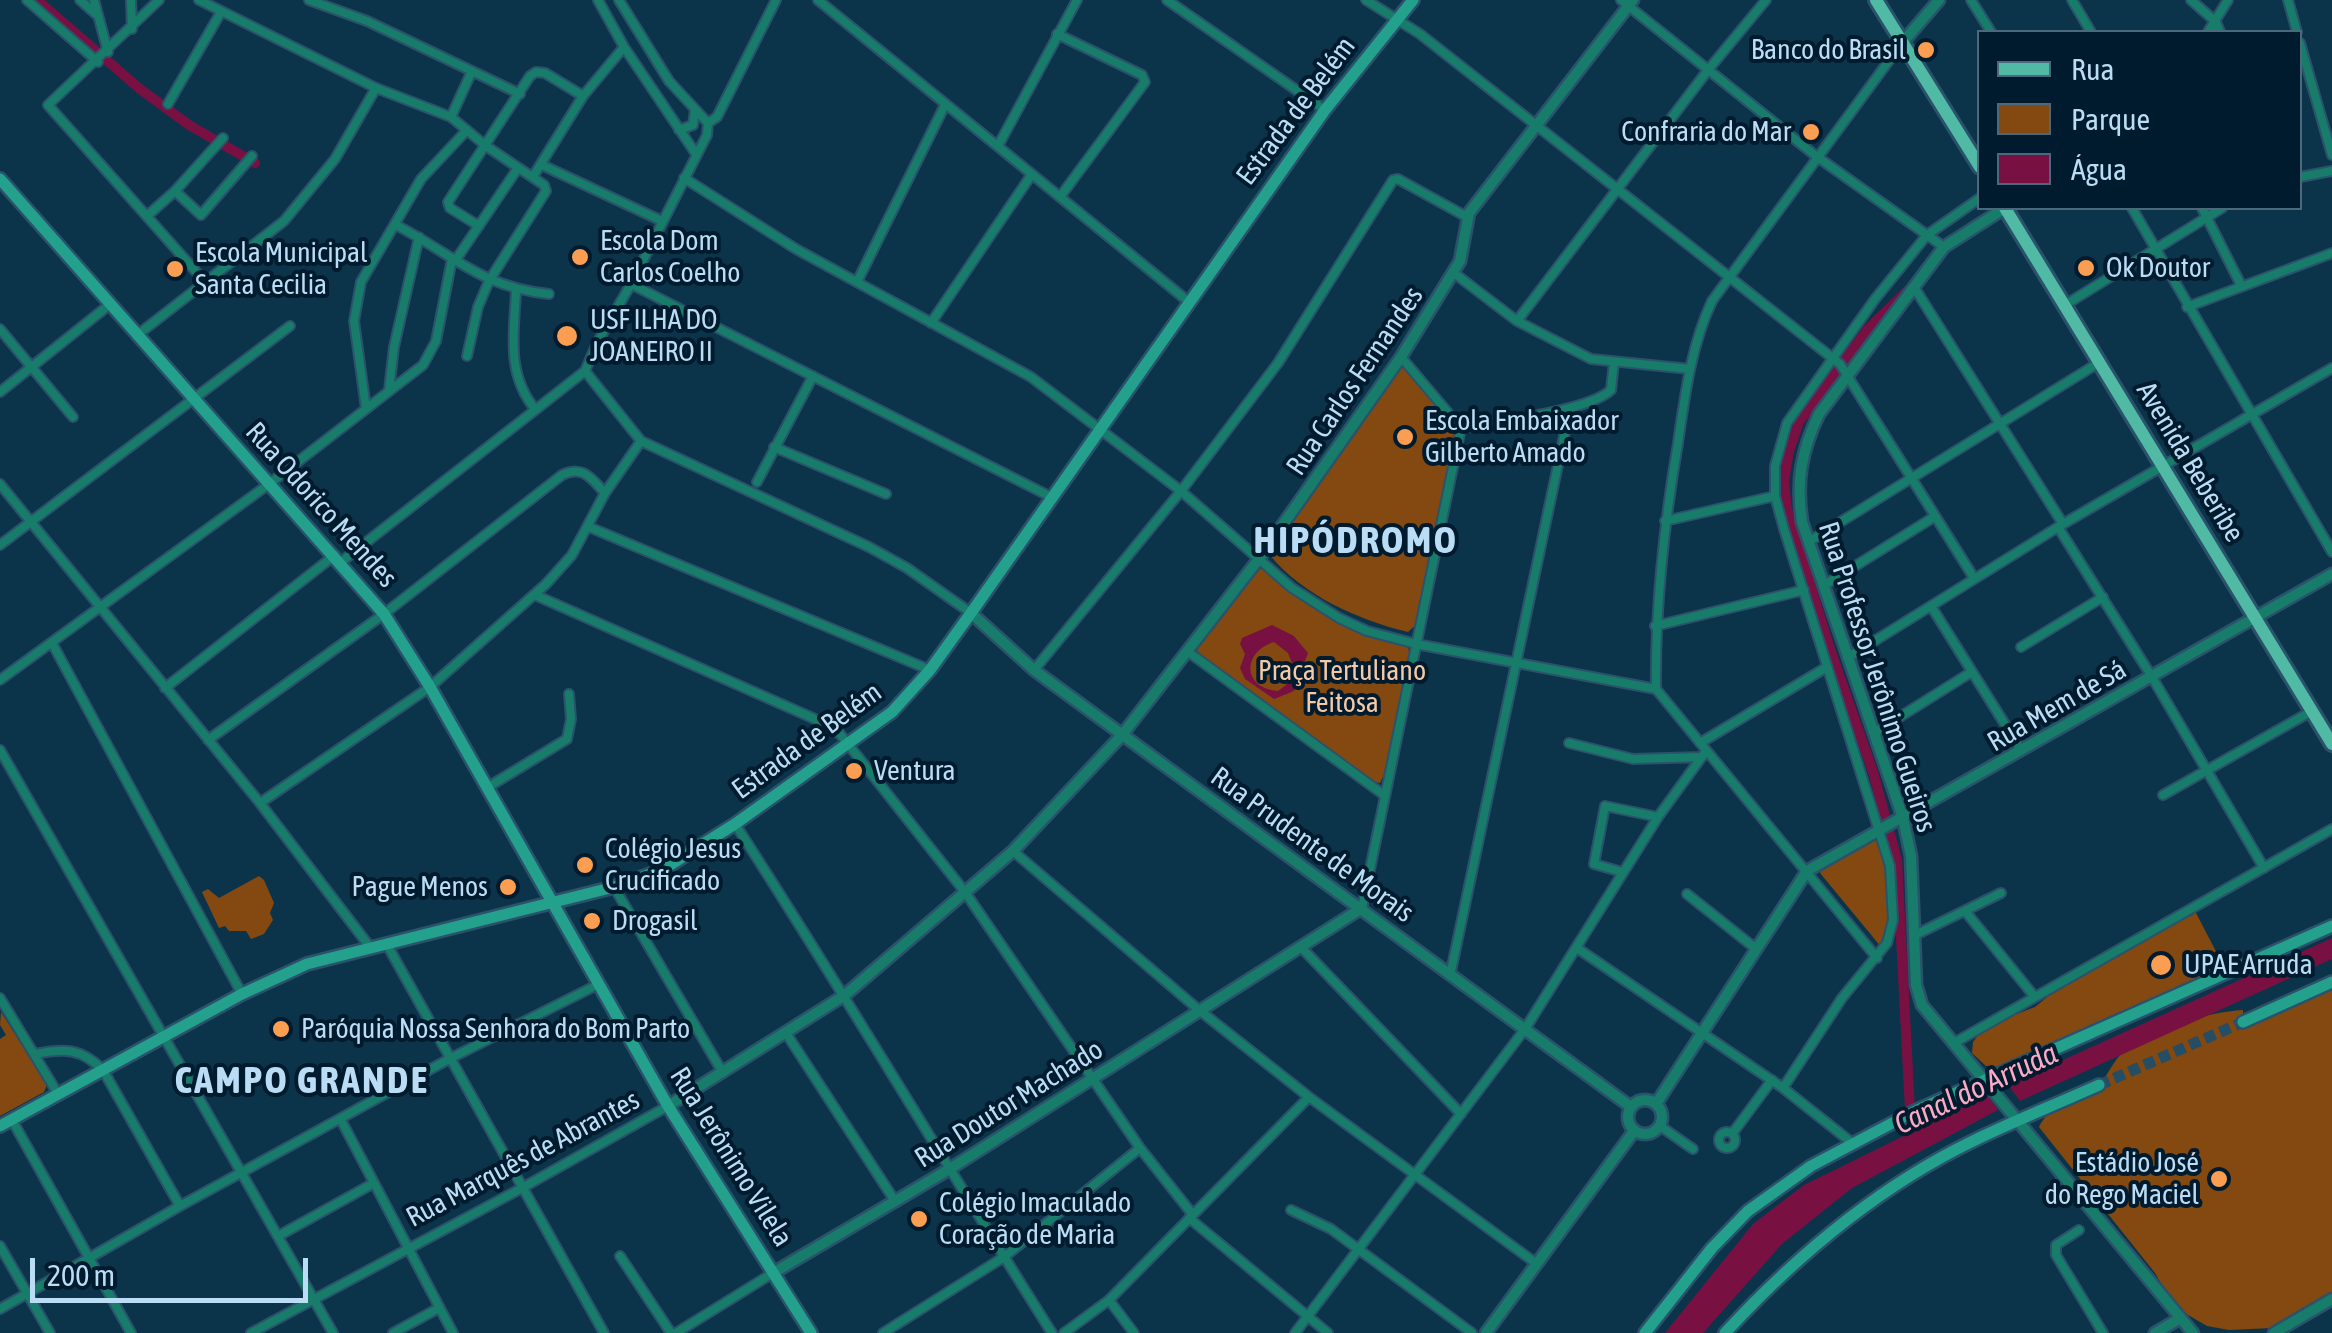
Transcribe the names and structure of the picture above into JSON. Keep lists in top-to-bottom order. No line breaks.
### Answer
{"streets":{"main road":["Estrada de Belém","Avenida Beberibe","Rua Odorico Mendes","Rua Jerônimo Vilela"],"street":["Rua Carlos Fernandes","Rua Professor Jerônimo Gueiros","Rua Mem de Sá","Rua Prudente de Morais","Rua Doutor Machado","Rua Marquês de Abrantes"]},"crossings":[["Estrada de Belém","Rua Odorico Mendes"],["Estrada de Belém","Rua Prudente de Morais"],["Estrada de Belém","Rua Jerônimo Vilela"],["Rua Carlos Fernandes","Rua Prudente de Morais"],["Rua Carlos Fernandes","Rua Marquês de Abrantes"],["Avenida Beberibe","Rua Mem de Sá"],["Rua Odorico Mendes","Rua Jerônimo Vilela"],["Rua Professor Jerônimo Gueiros","Rua Mem de Sá"],["Rua Prudente de Morais","Rua Doutor Machado"],["Rua Prudente de Morais","Rua Marquês de Abrantes"],["Rua Doutor Machado","Rua Jerônimo Vilela"],["Rua Jerônimo Vilela","Rua Marquês de Abrantes"]],"districts":["HIPÓDROMO","CAMPO GRANDE"],"water":["Canal do Arruda"],"parks":["Praça Tertuliano Feitosa"],"places":["Banco do Brasil","Confraria do Mar","Escola Dom Carlos Coelho","Ok Doutor","Escola Municipal Santa Cecilia","USF ILHA DO JOANEIRO II","Escola Embaixador Gilberto Amado","Ventura","Colégio Jesus Crucificado","Pague Menos","Drogasil","UPAE Arruda","Paróquia Nossa Senhora do Bom Parto","Estádio José do Rego Maciel","Colégio Imaculado Coração de Maria"],"legend":["Rua","Parque","Água"],"scale_bar":"200 m"}
